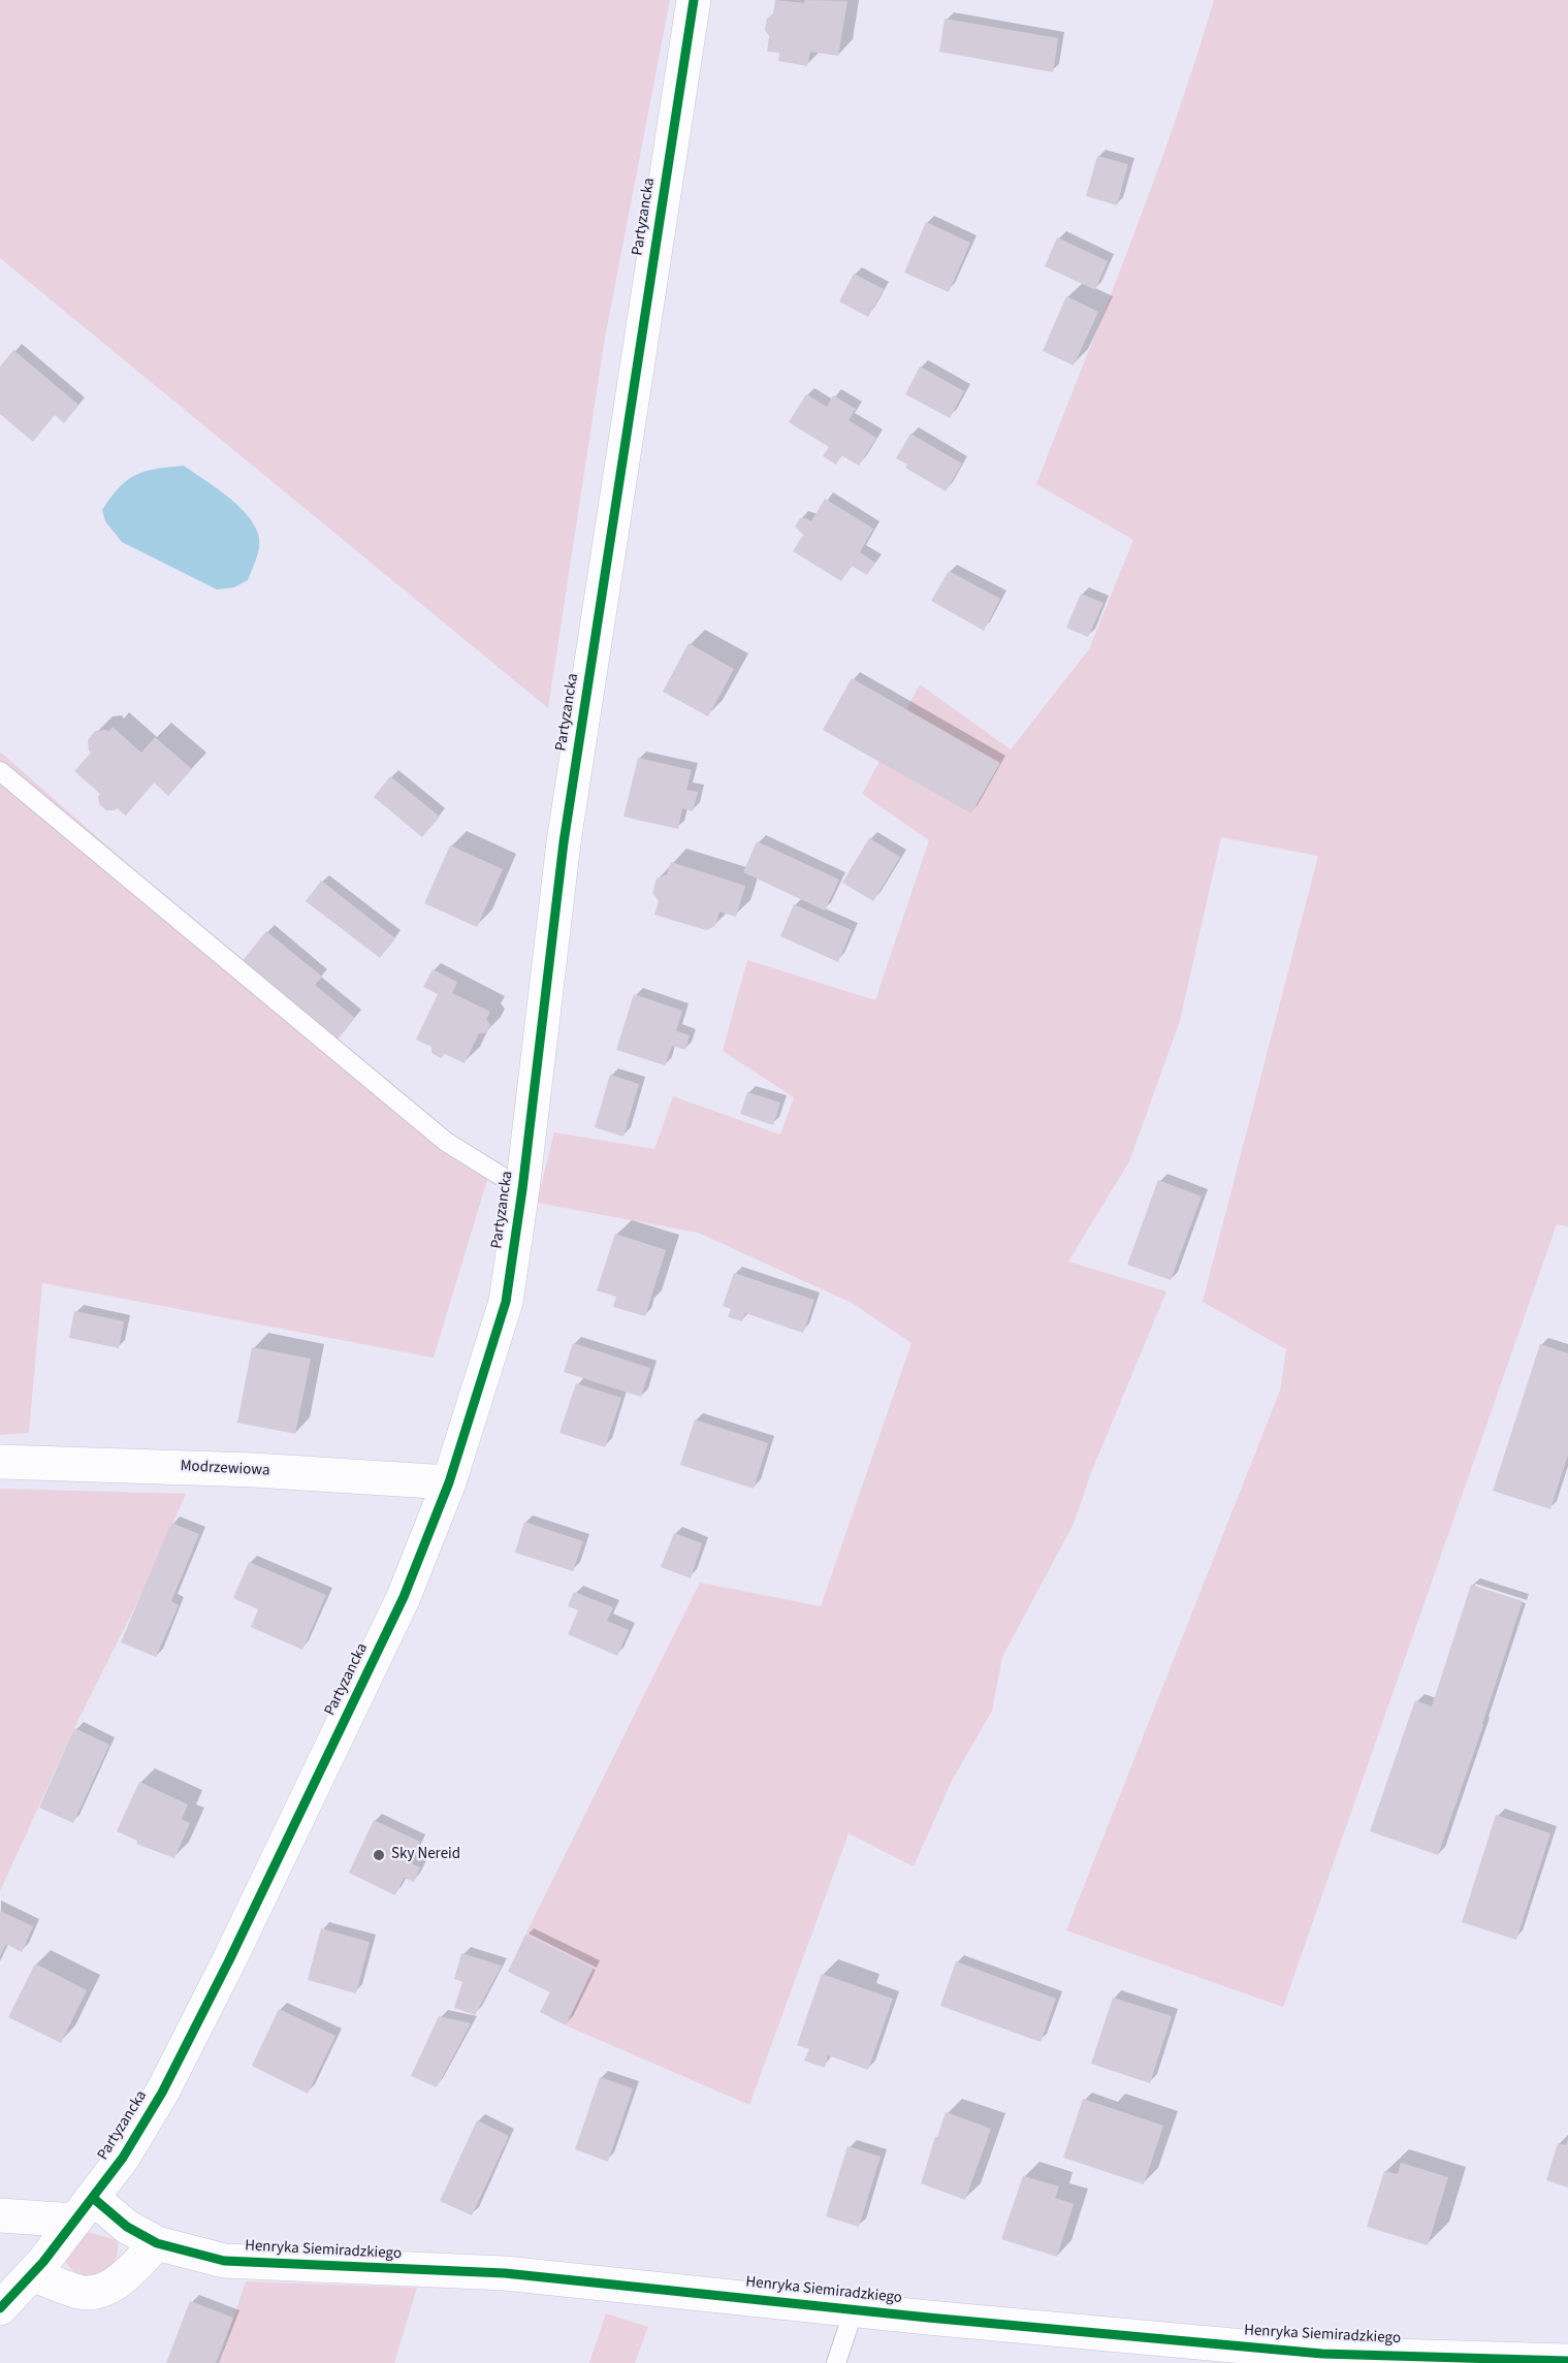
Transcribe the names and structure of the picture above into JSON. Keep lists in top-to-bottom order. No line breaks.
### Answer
{"streets":{"street":["Partyzancka","Modrzewiowa","Henryka Siemiradzkiego"]},"crossings":[["Partyzancka","Modrzewiowa"],["Partyzancka","Henryka Siemiradzkiego"]],"places":["Sky Nereid"]}
